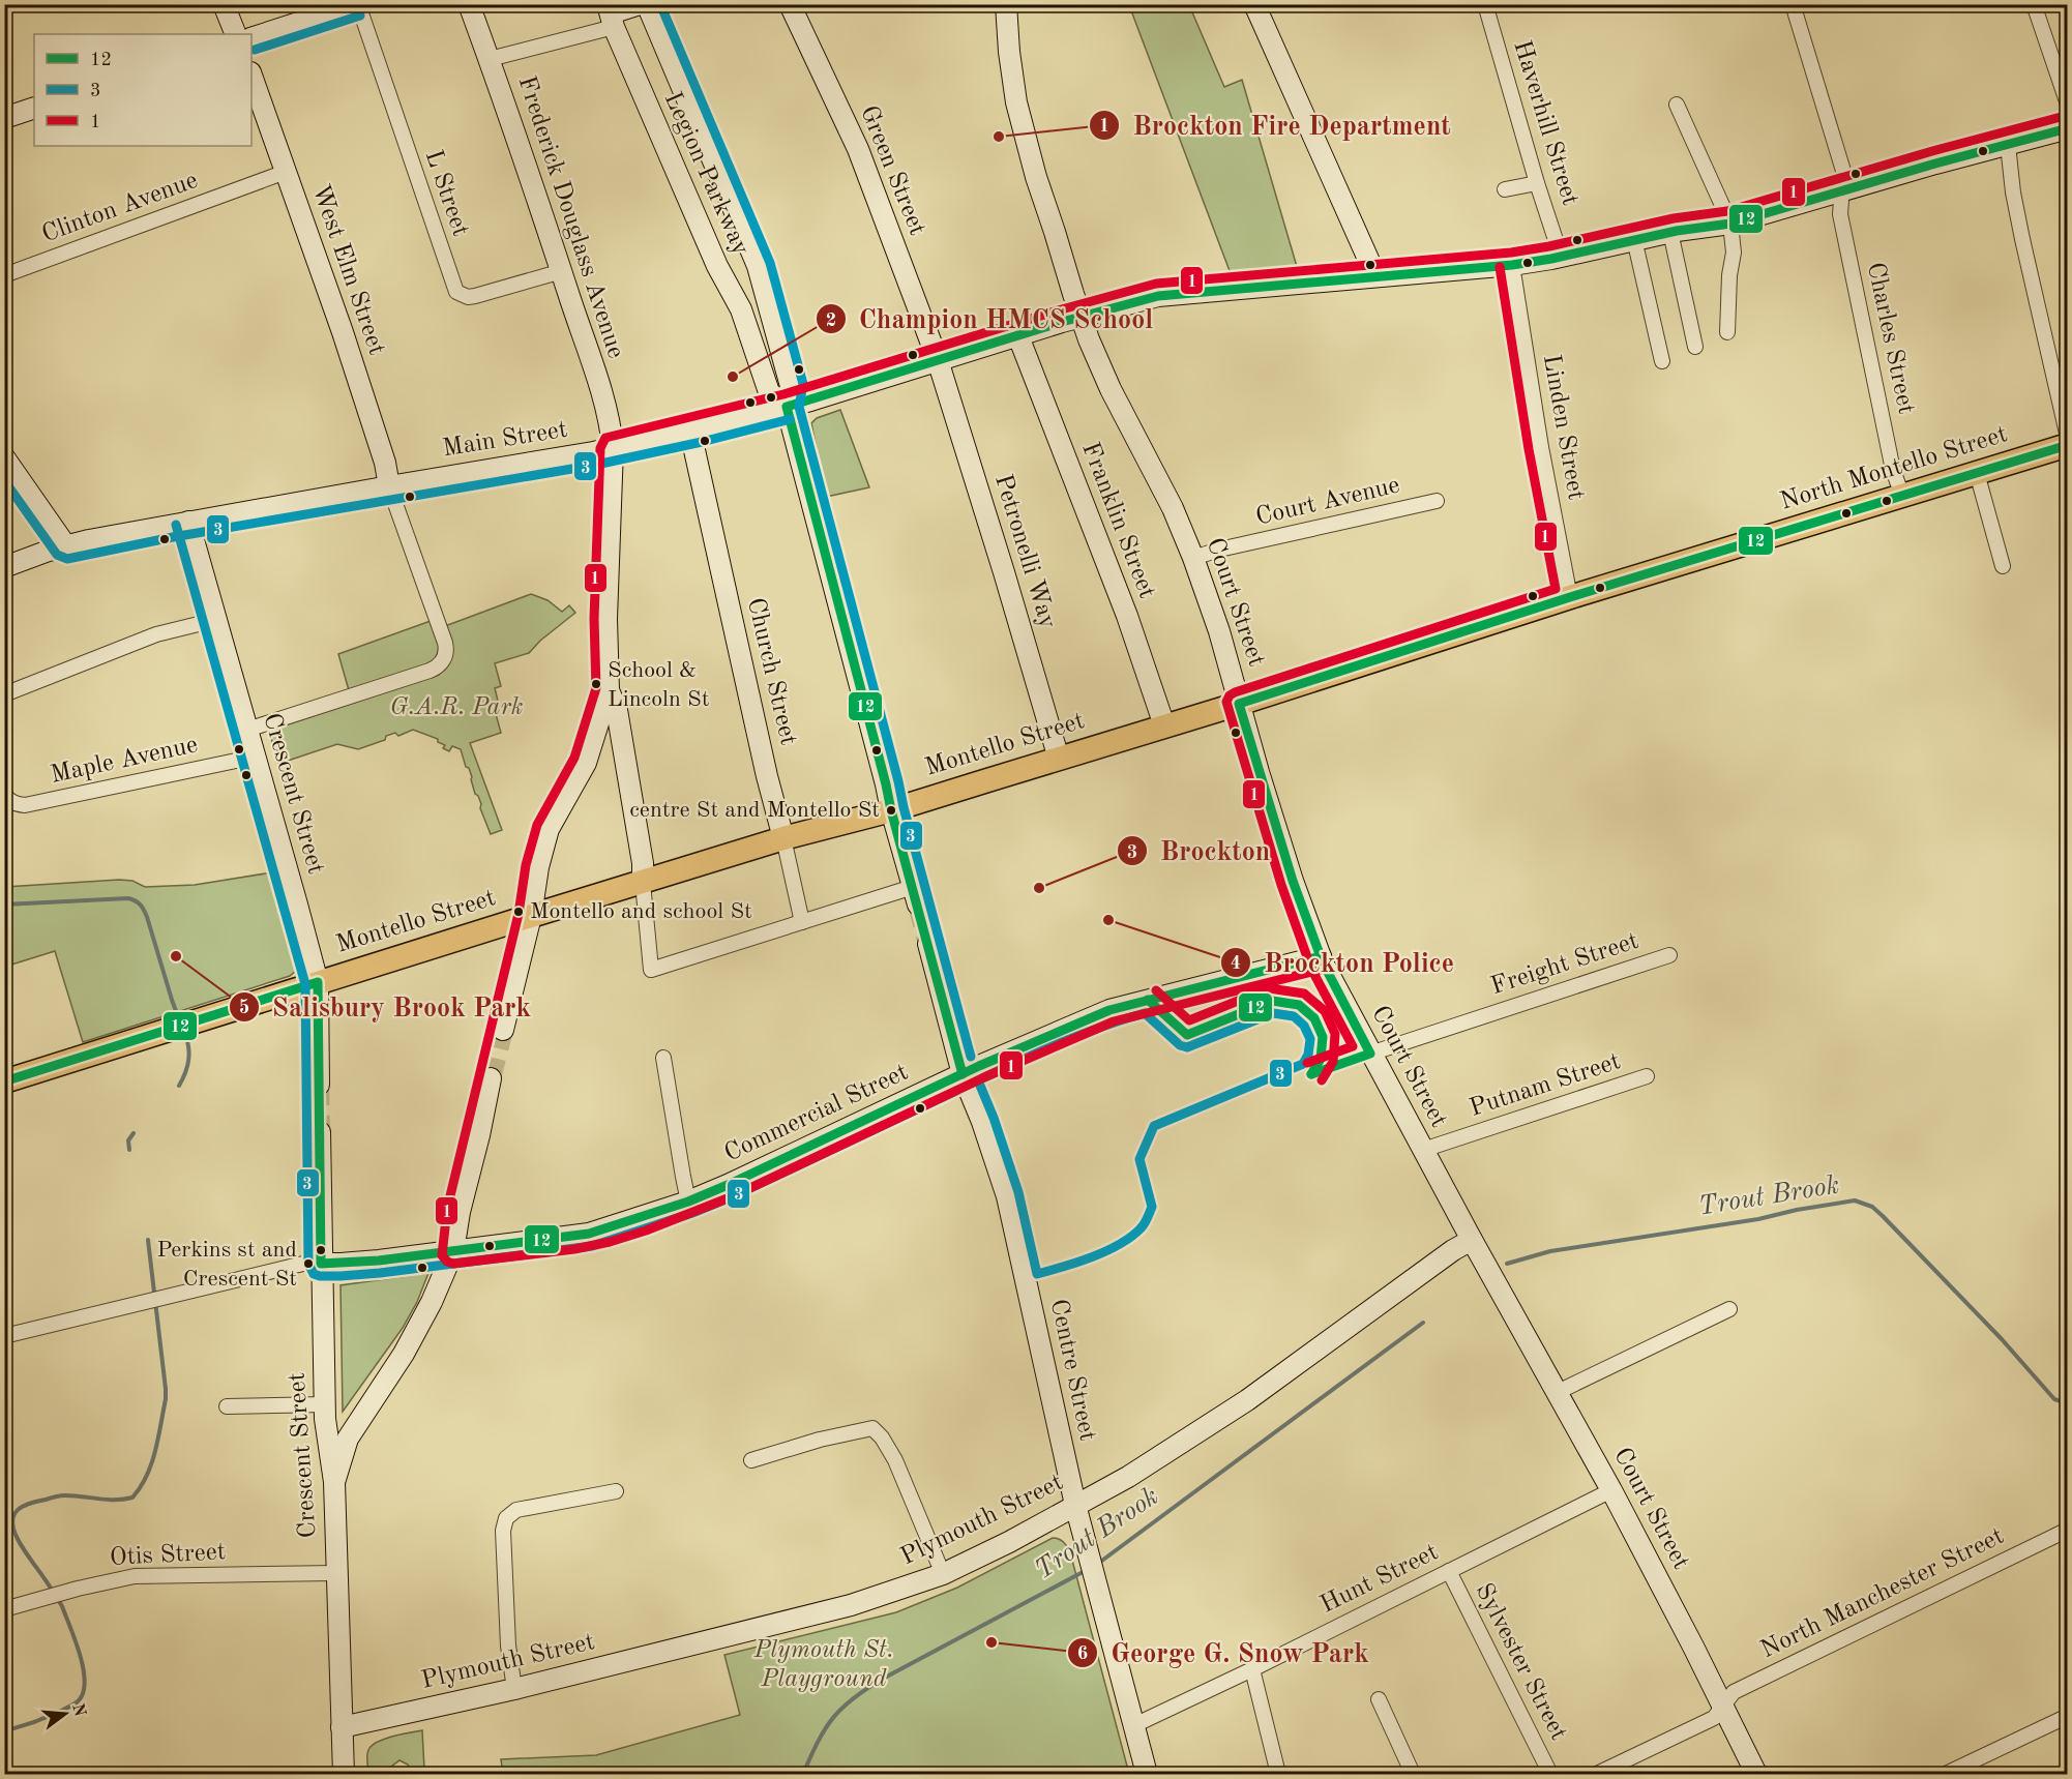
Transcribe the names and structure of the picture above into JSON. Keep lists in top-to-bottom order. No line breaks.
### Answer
{"streets":{"main road":["Green Street","Legion Parkway","Frederick Douglass Avenue","West Elm Street","Main Street","North Montello Street","Franklin Street","Petronelli Way","Court Street","Church Street","Montello Street","Crescent Street","Commercial Street","Centre Street","Plymouth Street"],"street":["Haverhill Street","L Street","Clinton Avenue","Charles Street","Linden Street","Court Avenue","Maple Avenue","Freight Street","Putnam Street","Otis Street","Hunt Street","North Manchester Street","Sylvester Street"]},"crossings":[["Haverhill Street","Main Street"],["Green Street","Main Street"],["Green Street","Petronelli Way"],["Legion Parkway","Main Street"],["L Street","Frederick Douglass Avenue"],["Clinton Avenue","West Elm Street"],["Frederick Douglass Avenue","Main Street"],["West Elm Street","Main Street"],["Charles Street","Main Street"],["Charles Street","North Montello Street"],["Linden Street","Main Street"],["Linden Street","North Montello Street"],["Main Street","Franklin Street"],["Main Street","Petronelli Way"],["Main Street","Court Street"],["Main Street","Church Street"],["Main Street","Crescent Street"],["North Montello Street","Court Street"],["North Montello Street","Montello Street"],["Court Avenue","Court Street"],["Franklin Street","Montello Street"],["Petronelli Way","Montello Street"],["Court Street","Montello Street"],["Court Street","Freight Street"],["Court Street","Putnam Street"],["Court Street","Commercial Street"],["Court Street","Plymouth Street"],["Court Street","Hunt Street"],["Court Street","North Manchester Street"],["Church Street","Montello Street"],["Montello Street","Crescent Street"],["Maple Avenue","Crescent Street"],["Crescent Street","Commercial Street"],["Crescent Street","Plymouth Street"],["Crescent Street","Otis Street"],["Commercial Street","Centre Street"],["Centre Street","Plymouth Street"],["Centre Street","Hunt Street"],["Hunt Street","Sylvester Street"]],"water":["Trout Brook"],"parks":["G.A.R. Park","Plymouth St. Playground"],"places":["Brockton Fire Department","Champion HMCS School","School & Lincoln St","centre St and Montello St","Brockton","Montello and school St","Brockton Police","Salisbury Brook Park","Perkins st and Crescent St","George G. Snow Park"],"lines":["transit line 3","transit line 1","transit line 12"],"legend":["12","3","1"],"north":"right"}
